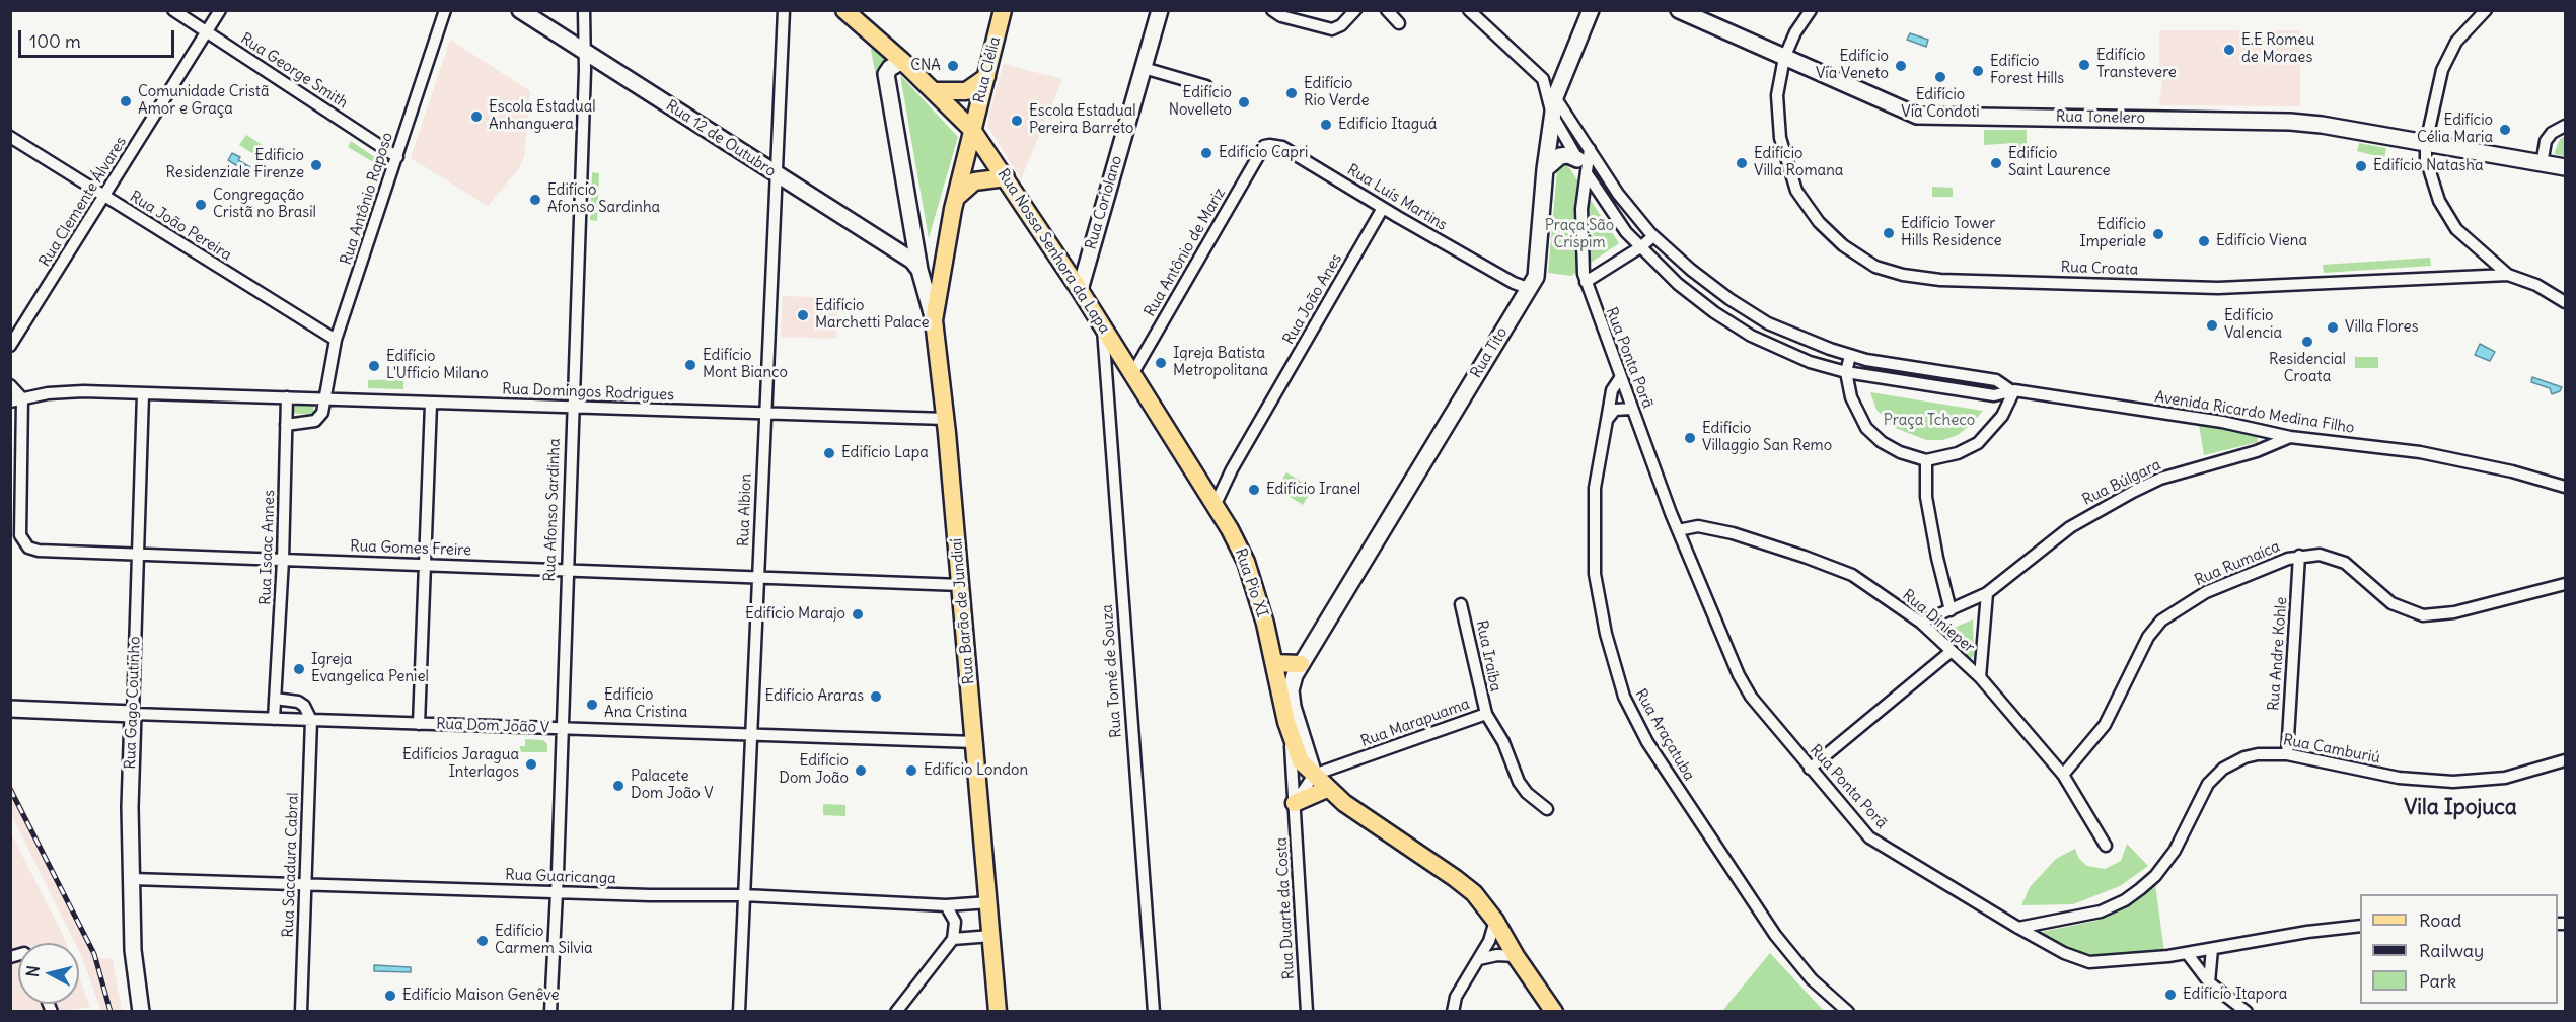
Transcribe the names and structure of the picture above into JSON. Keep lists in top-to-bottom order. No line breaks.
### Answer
{"streets":{"main road":["Rua Clélia","Rua Nossa Senhora da Lapa","Rua Pio XI","Rua Barão de Jundiaí"],"street":["Rua George Smith","Rua Tonelero","Rua 12 de Outubro","Rua Luís Martins","Rua Antônio Raposo","Rua Clemente Álvares","Rua Coriolano","Rua João Pereira","Rua Antônio de Mariz","Rua Croata","Rua João Anes","Rua Tito","Rua Ponta Porã","Rua Domingos Rodrigues","Avenida Ricardo Medina Filho","Rua Búlgara","Rua Afonso Sardinha","Rua Albion","Rua Isaac Annes","Rua Gomes Freire","Rua Rumaica","Rua Dinieper","Rua Andre Kohle","Rua Iraíba","Rua Tomé de Souza","Rua Gago Coutinho","Rua Marapuama","Rua Dom João V","Rua Araçatuba","Rua Camburiú","Rua Sacadura Cabral","Rua Guaricanga","Rua Duarte da Costa"]},"crossings":[["Rua Clélia","Rua Nossa Senhora da Lapa"],["Rua Clélia","Rua Barão de Jundiaí"],["Rua George Smith","Rua Antônio Raposo"],["Rua George Smith","Rua Clemente Álvares"],["Rua Tonelero","Rua Croata"],["Rua 12 de Outubro","Rua Afonso Sardinha"],["Rua 12 de Outubro","Rua Albion"],["Rua Luís Martins","Rua Antônio de Mariz"],["Rua Luís Martins","Rua João Anes"],["Rua Luís Martins","Rua Tito"],["Rua Antônio Raposo","Rua João Pereira"],["Rua Antônio Raposo","Rua Domingos Rodrigues"],["Rua Clemente Álvares","Rua João Pereira"],["Rua Coriolano","Rua Nossa Senhora da Lapa"],["Rua Nossa Senhora da Lapa","Rua Antônio de Mariz"],["Rua Nossa Senhora da Lapa","Rua Pio XI"],["Rua Nossa Senhora da Lapa","Rua Tomé de Souza"],["Rua Antônio de Mariz","Rua Pio XI"],["Rua João Anes","Rua Pio XI"],["Rua Tito","Rua Pio XI"],["Rua Ponta Porã","Rua Dinieper"],["Rua Ponta Porã","Rua Araçatuba"],["Rua Ponta Porã","Rua Camburiú"],["Rua Domingos Rodrigues","Rua Afonso Sardinha"],["Rua Domingos Rodrigues","Rua Albion"],["Rua Domingos Rodrigues","Rua Isaac Annes"],["Rua Domingos Rodrigues","Rua Gomes Freire"],["Rua Domingos Rodrigues","Rua Barão de Jundiaí"],["Rua Domingos Rodrigues","Rua Gago Coutinho"],["Avenida Ricardo Medina Filho","Rua Búlgara"],["Rua Búlgara","Rua Dinieper"],["Rua Afonso Sardinha","Rua Gomes Freire"],["Rua Afonso Sardinha","Rua Dom João V"],["Rua Afonso Sardinha","Rua Guaricanga"],["Rua Albion","Rua Gomes Freire"],["Rua Albion","Rua Dom João V"],["Rua Albion","Rua Guaricanga"],["Rua Isaac Annes","Rua Gomes Freire"],["Rua Isaac Annes","Rua Dom João V"],["Rua Gomes Freire","Rua Barão de Jundiaí"],["Rua Gomes Freire","Rua Gago Coutinho"],["Rua Rumaica","Rua Dinieper"],["Rua Rumaica","Rua Andre Kohle"],["Rua Pio XI","Rua Marapuama"],["Rua Pio XI","Rua Duarte da Costa"],["Rua Barão de Jundiaí","Rua Dom João V"],["Rua Barão de Jundiaí","Rua Guaricanga"],["Rua Andre Kohle","Rua Camburiú"],["Rua Iraíba","Rua Marapuama"],["Rua Gago Coutinho","Rua Dom João V"],["Rua Gago Coutinho","Rua Guaricanga"],["Rua Dom João V","Rua Sacadura Cabral"],["Rua Sacadura Cabral","Rua Guaricanga"]],"districts":["Vila Ipojuca"],"parks":["Praça São Crispim","Praça Tcheco"],"places":["E.E Romeu de Moraes","Edifício Transtevere","CNA","Edifício Via Veneto","Edifício Forest Hills","Edifício Via Condoti","Edifício Rio Verde","Comunidade Cristã Amor e Graça","Edifício Novelleto","Escola Estadual Anhanguera","Escola Estadual Pereira Barreto","Edifício Itaguá","Edifício Célia Maria","Edifício Capri","Edifício Villa Romana","Edifício Saint Laurence","Edificio Residenziale Firenze","Edifício Natasha","Edifício Afonso Sardinha","Congregação Cristã no Brasil","Edifício Tower Hills Residence","Edifício Imperiale","Edifício Viena","Edifício Marchetti Palace","Edifício Valencia","Villa Flores","Residencial Croata","Igreja Batista Metropolitana","Edifício Mont Bianco","Edifício L'Ufficio Milano","Edifício Villaggio San Remo","Edifício Lapa","Edifício Iranel","Edifício Marajo","Igreja Evangelica Peniel","Edifício Araras","Edifício Ana Cristina","Edifícios Jaragua Interlagos","Edifício Dom João","Edifício London","Palacete Dom João V","Edifício Carmem Silvia","Edifício Itapora","Edifício Maison Genêve"],"legend":["Road","Railway","Park"],"scale_bar":"100 m","north":"left"}
